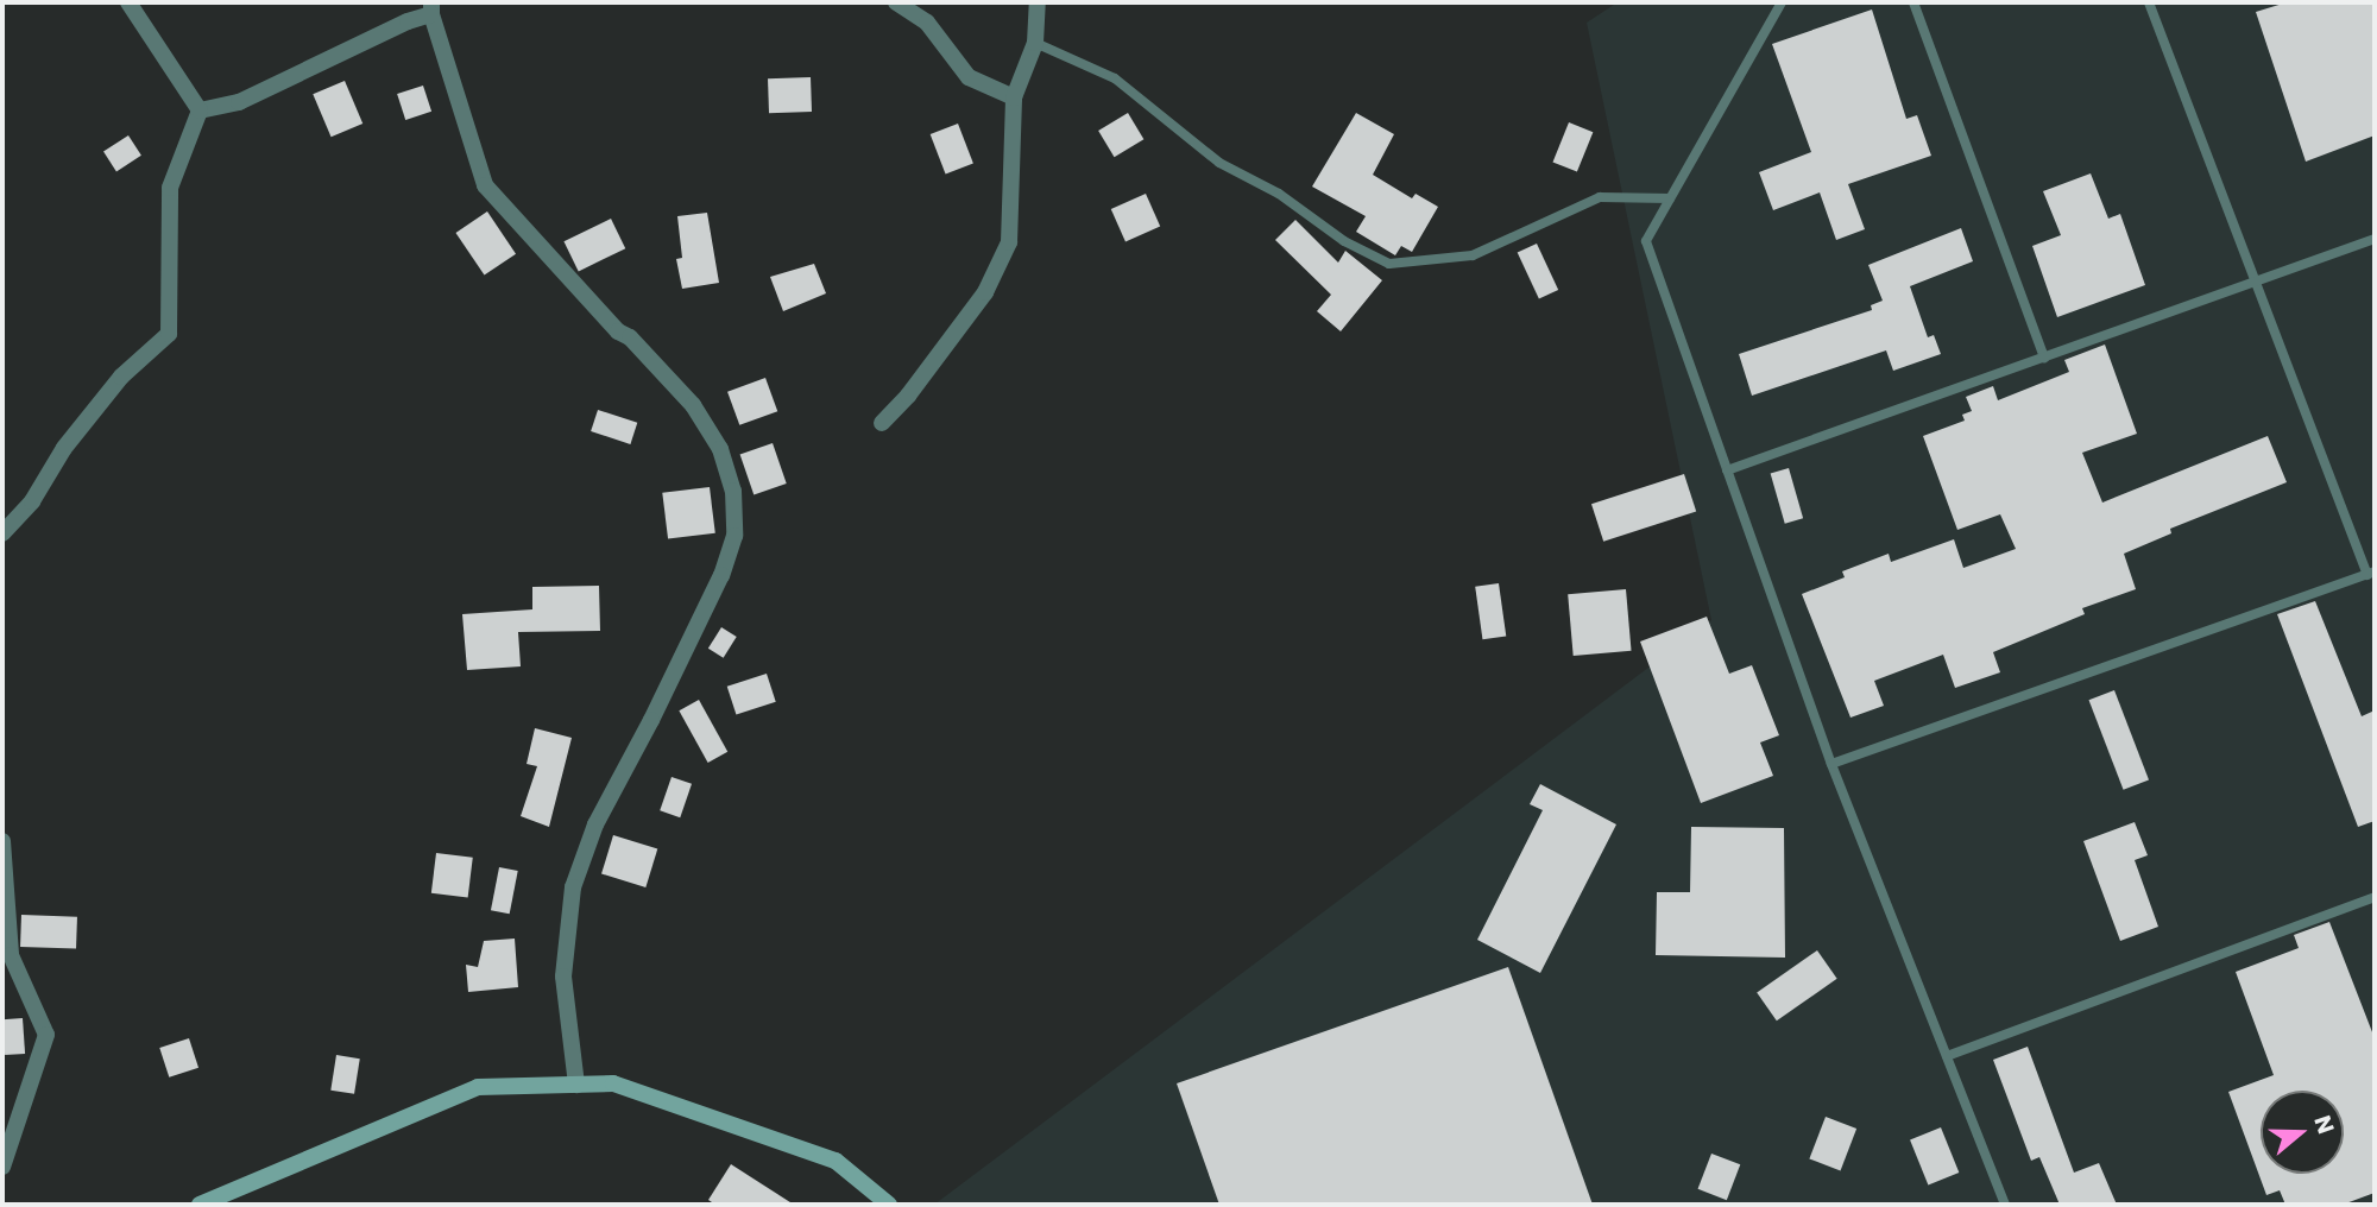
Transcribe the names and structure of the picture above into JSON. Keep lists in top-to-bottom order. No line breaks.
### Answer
{"north":"right"}
